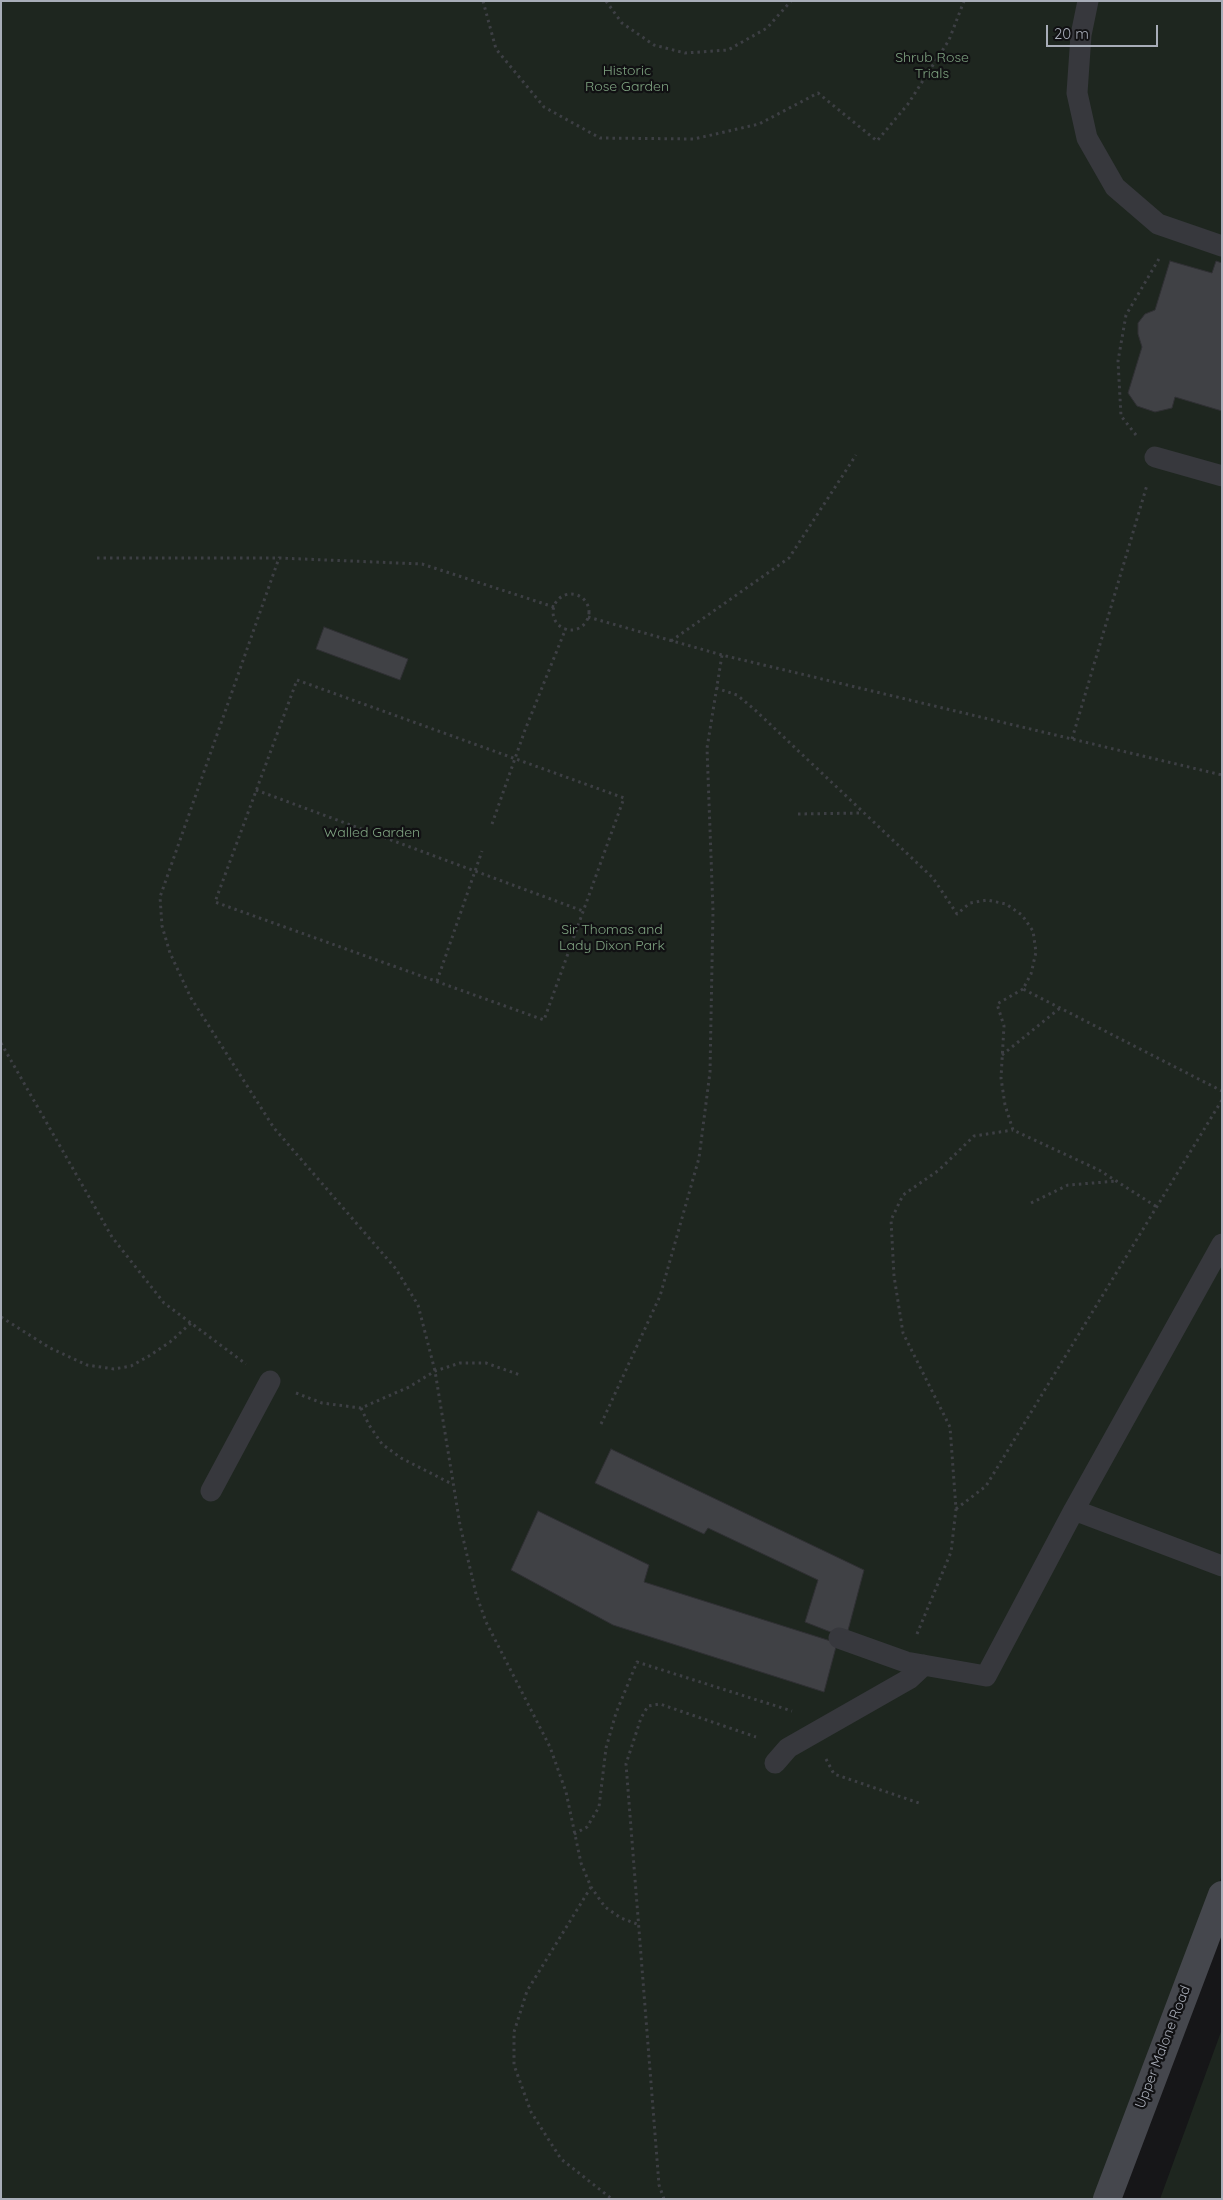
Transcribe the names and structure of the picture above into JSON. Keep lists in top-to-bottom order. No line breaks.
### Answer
{"streets":{"main road":["Upper Malone Road"]},"parks":["Shrub Rose Trials","Historic Rose Garden","Walled Garden","Sir Thomas and Lady Dixon Park"],"scale_bar":"20 m"}
